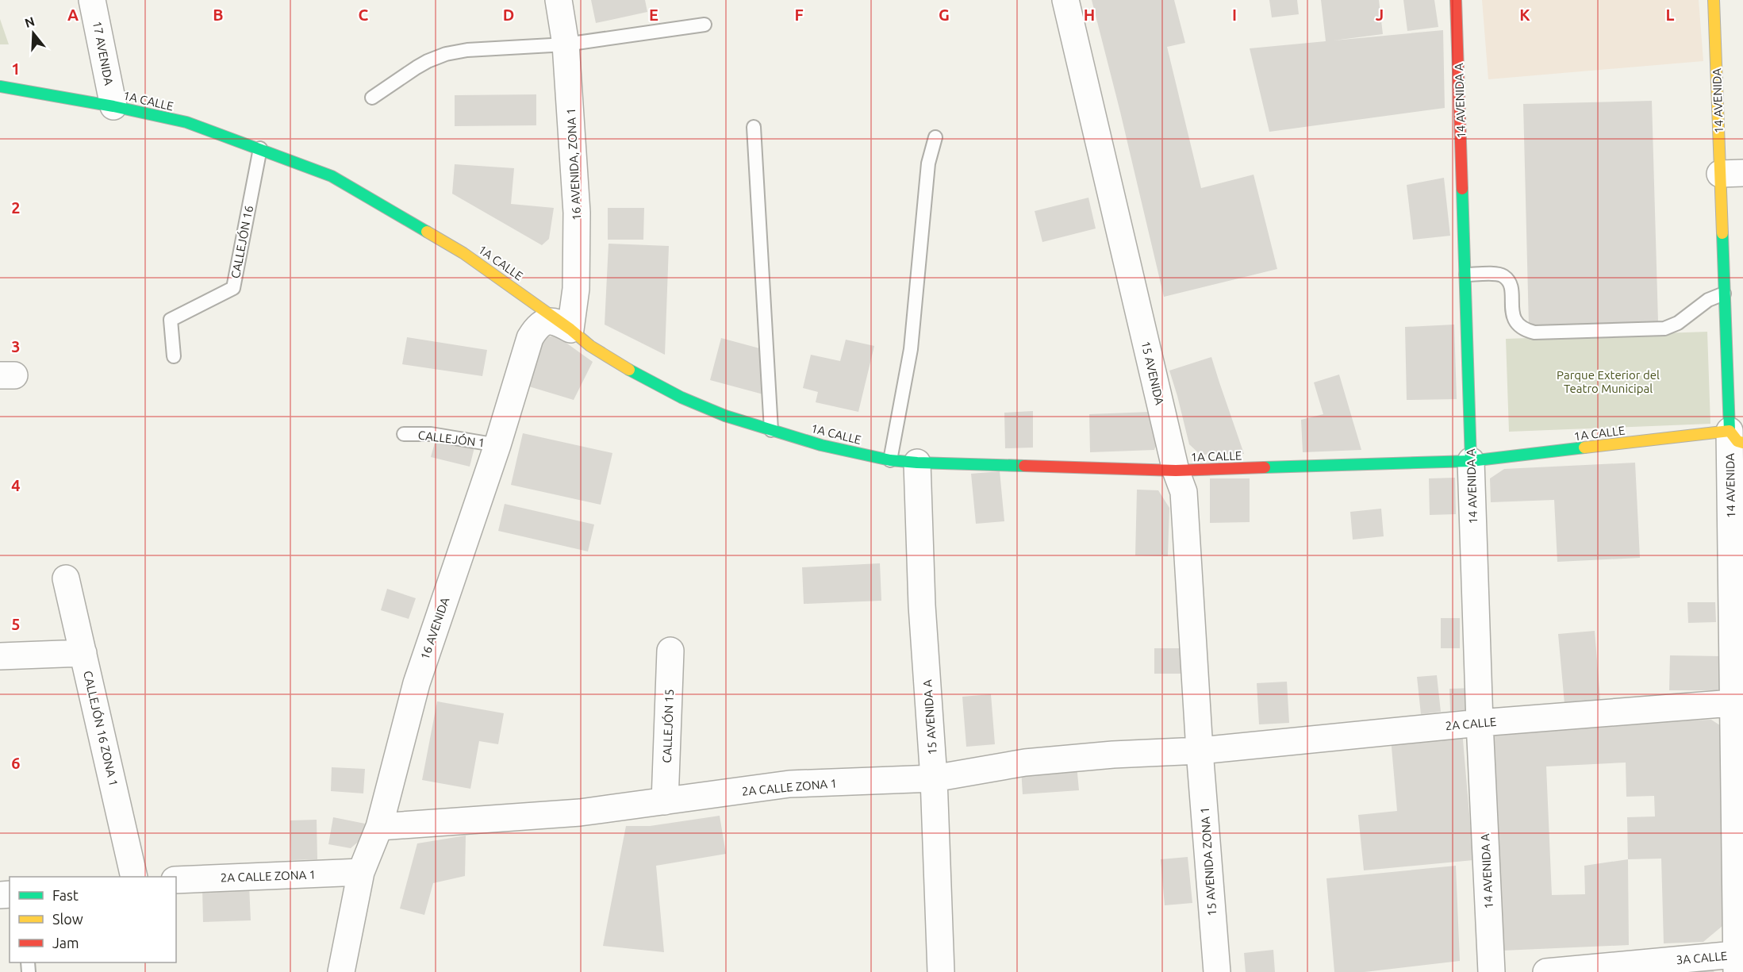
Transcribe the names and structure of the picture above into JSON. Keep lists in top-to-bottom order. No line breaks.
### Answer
{"streets":{"main road":["1A CALLE","14 AVENIDA A","14 AVENIDA"],"street":["17 AVENIDA","16 AVENIDA, ZONA 1","15 AVENIDA","16 AVENIDA","15 AVENIDA A","2A CALLE","CALLEJÓN 15","CALLEJÓN 16 ZONA 1","2A CALLE ZONA 1","15 AVENIDA ZONA 1","3A CALLE"],"lane":["CALLEJÓN 16","CALLEJÓN 1"]},"crossings":[["17 AVENIDA","1A CALLE"],["1A CALLE","14 AVENIDA A"],["1A CALLE","14 AVENIDA"],["1A CALLE","16 AVENIDA, ZONA 1"],["1A CALLE","CALLEJÓN 16"],["1A CALLE","15 AVENIDA"],["1A CALLE","16 AVENIDA"],["1A CALLE","15 AVENIDA A"],["14 AVENIDA A","2A CALLE"],["14 AVENIDA","2A CALLE"],["14 AVENIDA","3A CALLE"],["16 AVENIDA, ZONA 1","16 AVENIDA"],["15 AVENIDA","2A CALLE"],["15 AVENIDA","2A CALLE ZONA 1"],["15 AVENIDA","15 AVENIDA ZONA 1"],["CALLEJÓN 1","16 AVENIDA"],["16 AVENIDA","2A CALLE ZONA 1"],["15 AVENIDA A","2A CALLE ZONA 1"],["2A CALLE","2A CALLE ZONA 1"],["2A CALLE","15 AVENIDA ZONA 1"],["CALLEJÓN 15","2A CALLE ZONA 1"],["2A CALLE ZONA 1","15 AVENIDA ZONA 1"]],"parks":["Parque Exterior del Teatro Municipal"],"legend":["Fast","Slow","Jam"],"north":"top","grid":{"columns":["A","B","C","D","E","F","G","H","I","J","K","L"],"rows":["1","2","3","4","5","6"]}}
